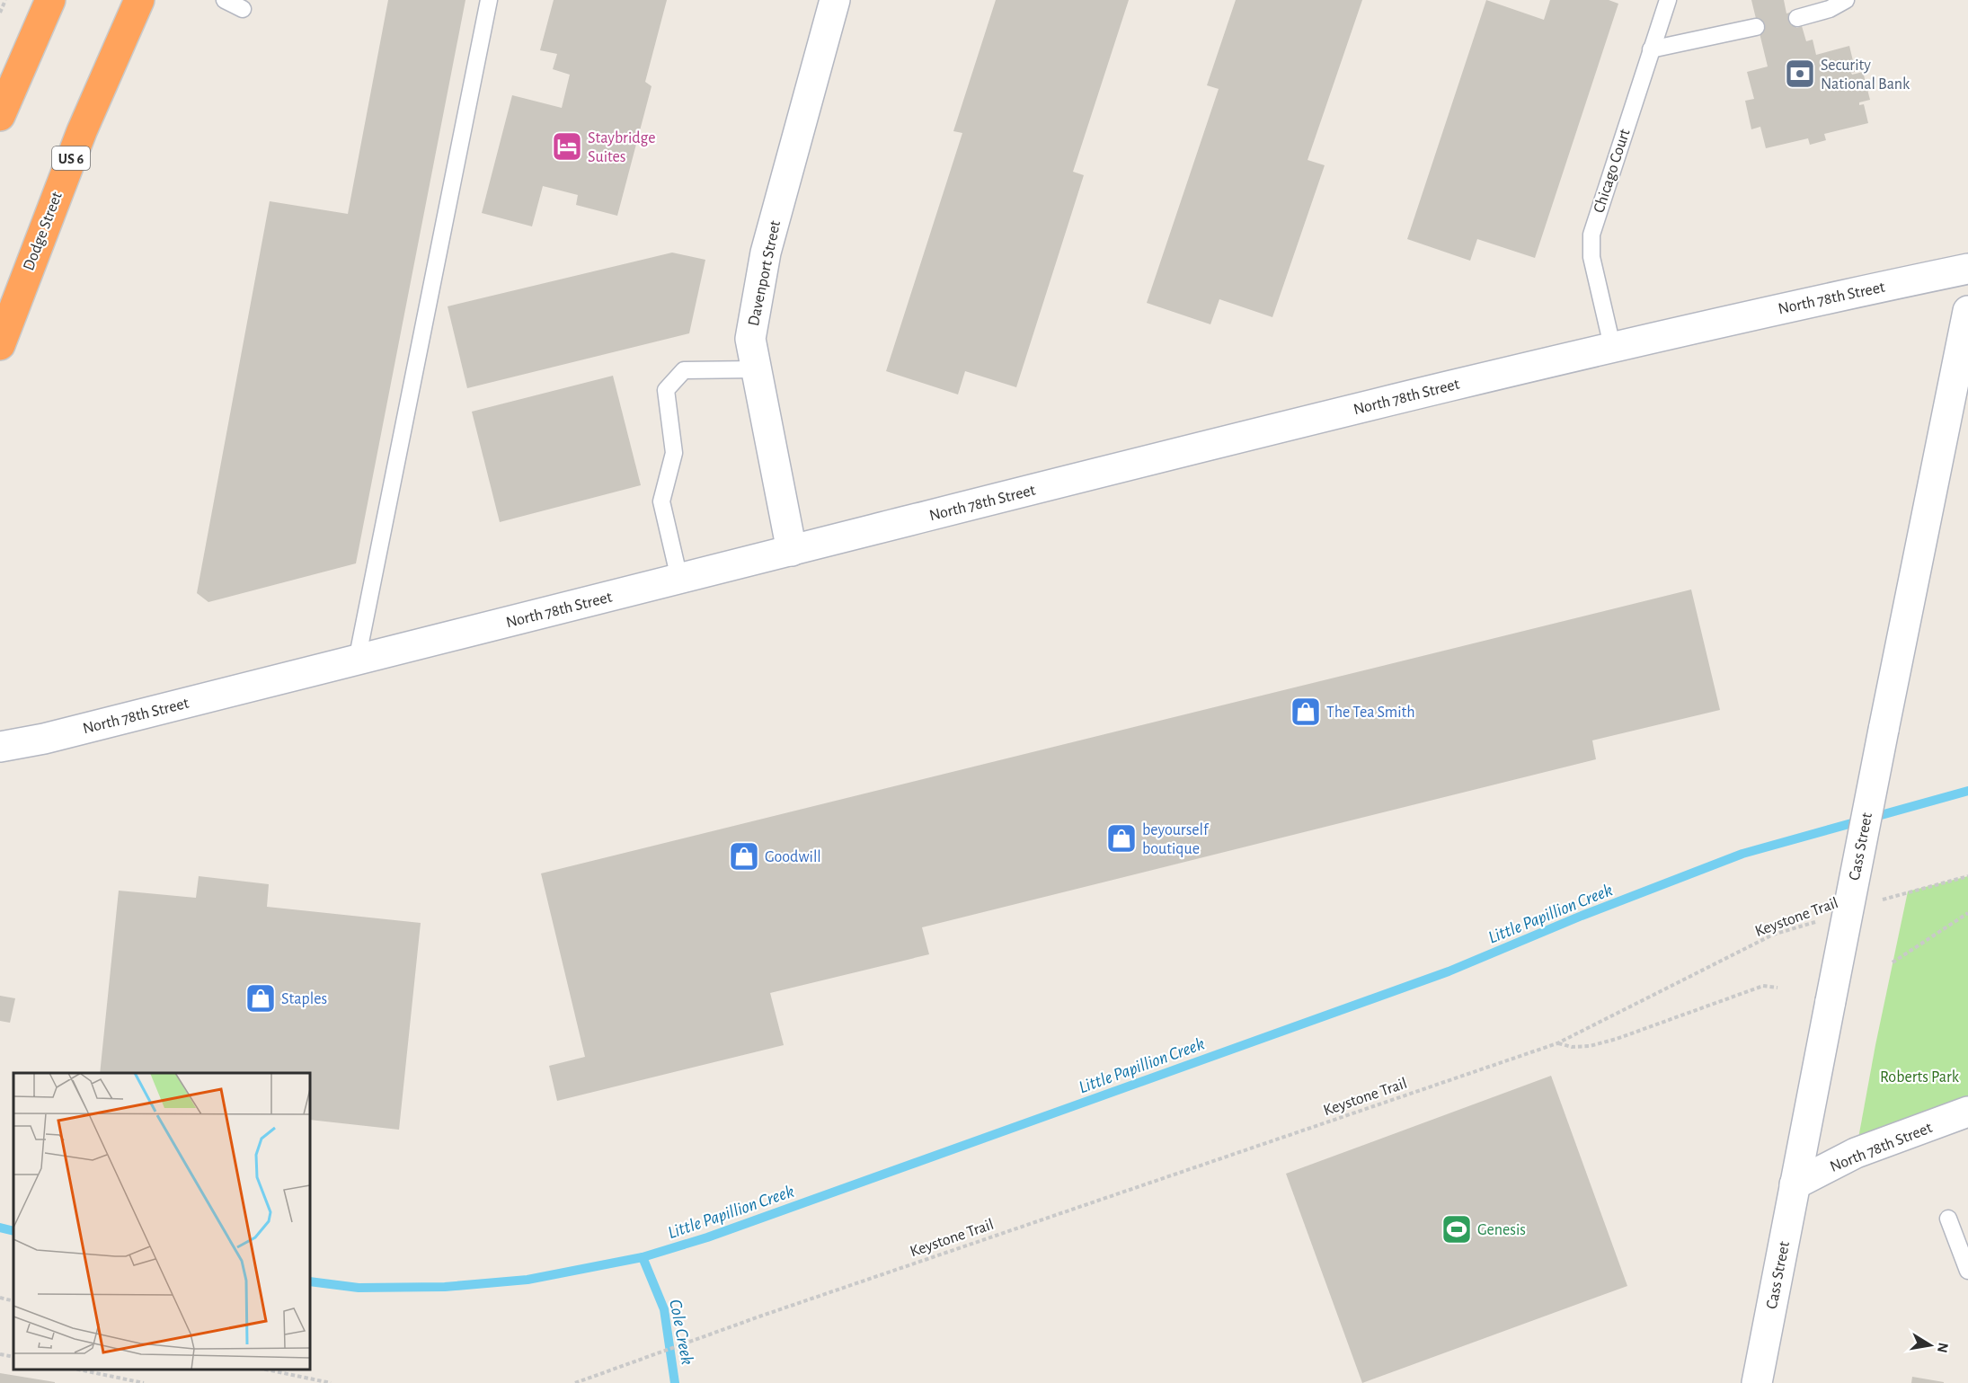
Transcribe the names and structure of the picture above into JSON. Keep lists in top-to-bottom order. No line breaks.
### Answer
{"streets":{"highway":["US 6","Dodge Street"],"main road":["Davenport Street","North 78th Street","Cass Street"],"lane":["Chicago Court"],"path":["Keystone Trail"]},"crossings":[["Chicago Court","North 78th Street"],["Davenport Street","North 78th Street"],["North 78th Street","Cass Street"]],"water":["Little Papillion Creek","Cole Creek"],"parks":["Roberts Park"],"places":{"bank":["Security National Bank"],"hotel":["Staybridge Suites"],"shop":["The Tea Smith","beyourself boutique","Goodwill","Staples"],"sports":["Genesis"]},"north":"right"}
